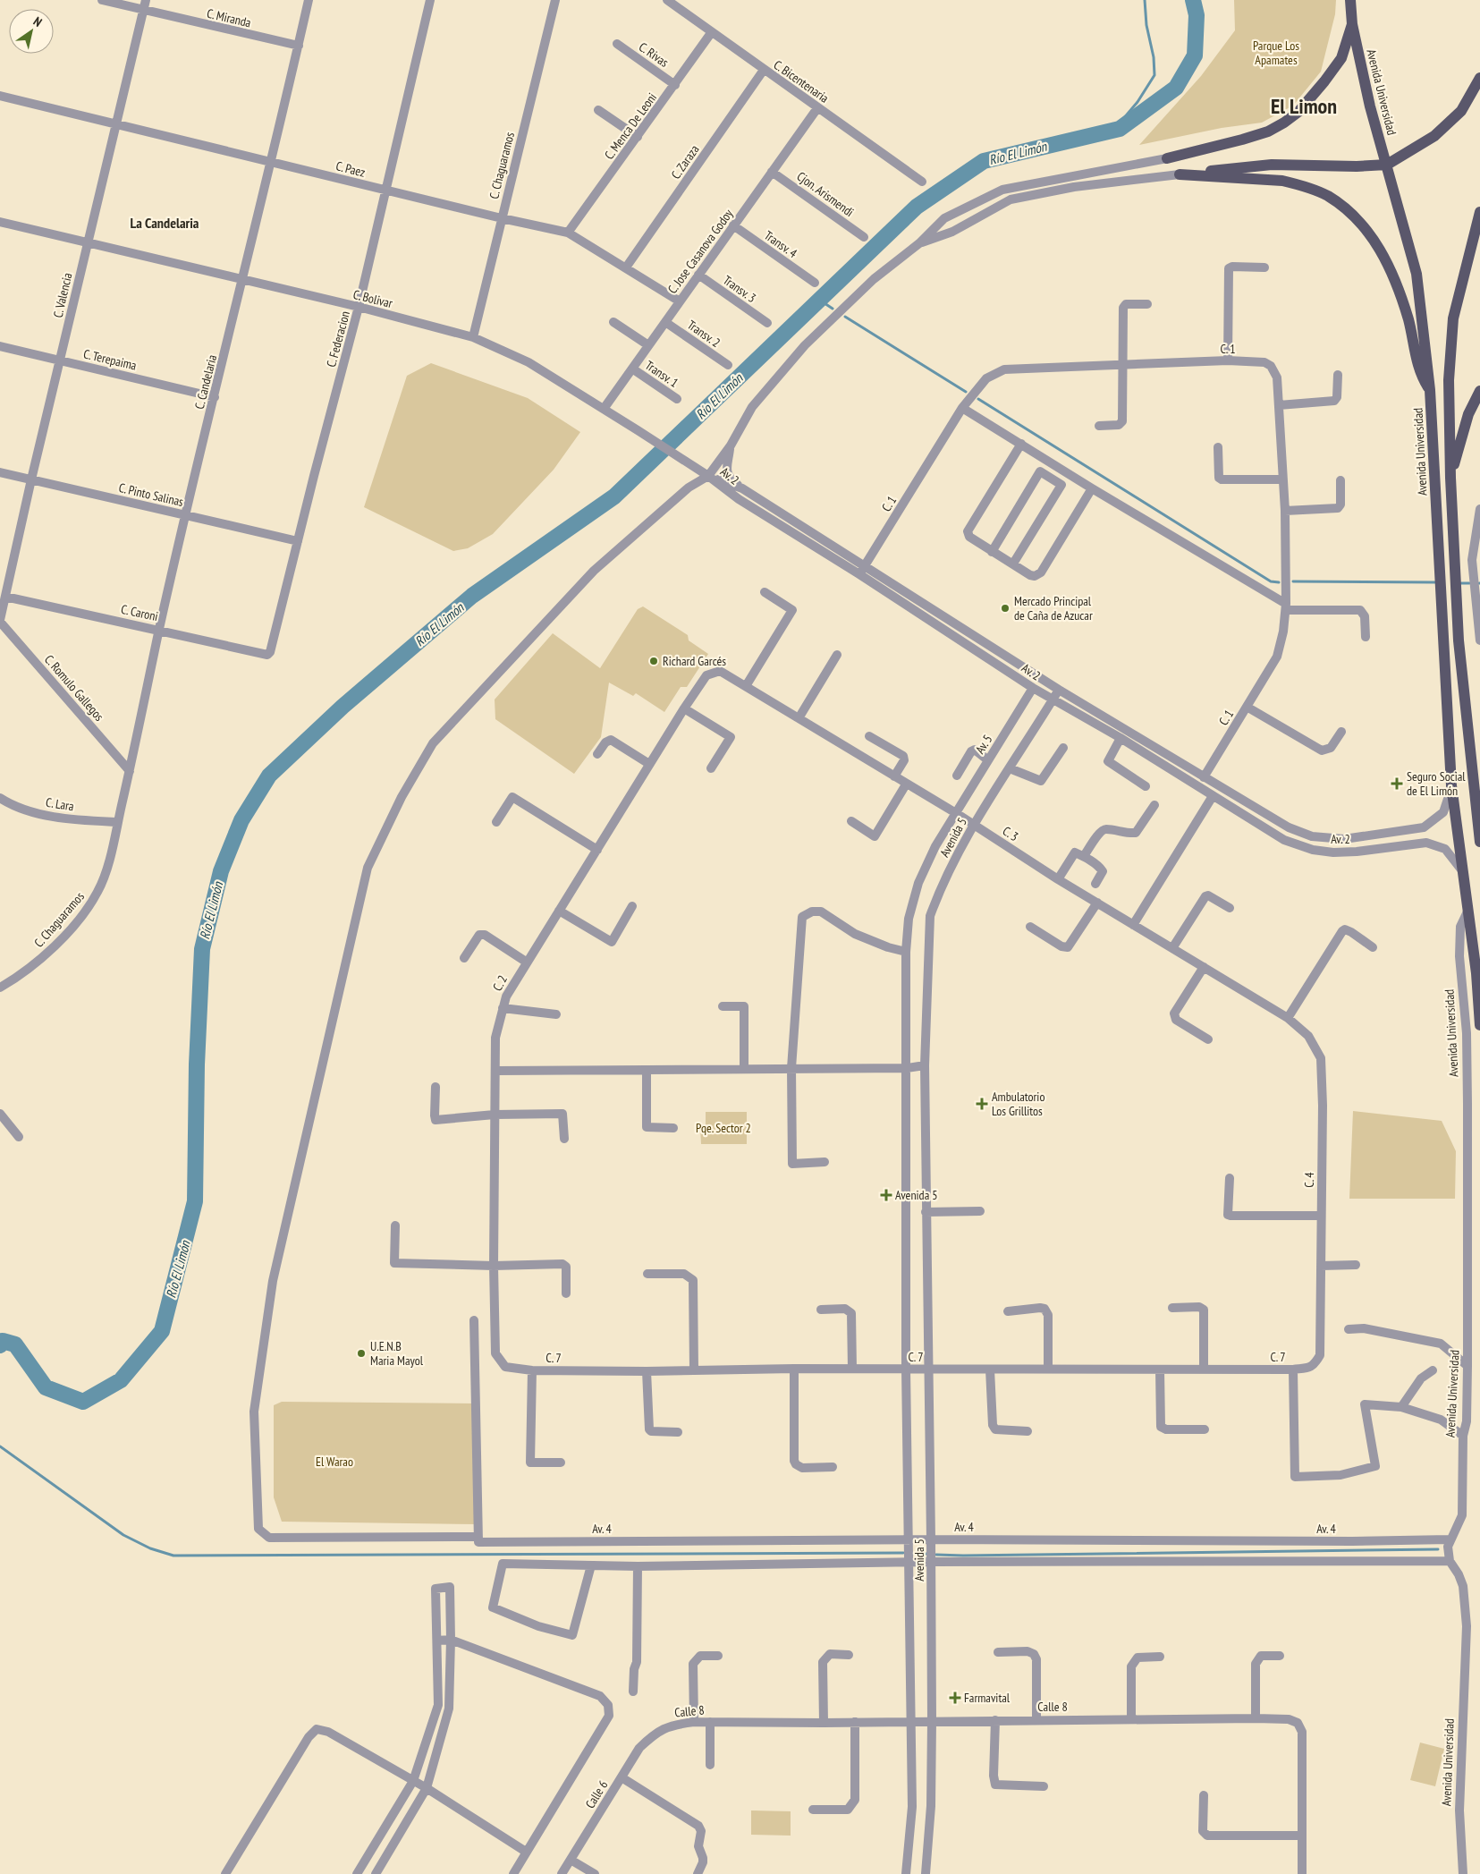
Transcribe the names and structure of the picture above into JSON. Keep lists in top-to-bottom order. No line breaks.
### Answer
{"streets":{"main road":["Avenida Universidad"],"street":["C. Miranda","C. Rivas","C. Bicentenaria","C. Menca De Leoni","C. Zaraza","C. Chaguaramos","C. Paez","Cjon. Arismendi","Transv. 4","C. Jose Casanova Godoy","Transv. 3","C. Valencia","C. Bolivar","Transv. 2","C. Federacion","C. 1","C. Terepaima","Transv. 1","C. Candelaria","Av. 2","C. Pinto Salinas","C. Caroni","C. Romulo Gallegos","Av. 5","C. Lara","C. 3","Avenida 5","C. 2","C. 4","C. 7","Av. 4","Calle 8","Calle 6"]},"crossings":[["C. Miranda","C. Valencia"],["C. Miranda","C. Candelaria"],["C. Rivas","C. Menca De Leoni"],["C. Bicentenaria","C. Menca De Leoni"],["C. Bicentenaria","C. Zaraza"],["C. Bicentenaria","C. Jose Casanova Godoy"],["Avenida Universidad","Av. 2"],["Avenida Universidad","Av. 4"],["C. Menca De Leoni","C. Paez"],["C. Zaraza","C. Paez"],["C. Chaguaramos","C. Paez"],["C. Chaguaramos","C. Bolivar"],["C. Chaguaramos","C. Candelaria"],["C. Chaguaramos","C. Romulo Gallegos"],["C. Chaguaramos","C. Lara"],["C. Paez","C. Jose Casanova Godoy"],["C. Paez","C. Valencia"],["C. Paez","C. Federacion"],["C. Paez","C. Candelaria"],["Cjon. Arismendi","C. Jose Casanova Godoy"],["Transv. 4","C. Jose Casanova Godoy"],["C. Jose Casanova Godoy","Transv. 3"],["C. Jose Casanova Godoy","C. Bolivar"],["C. Jose Casanova Godoy","Transv. 2"],["C. Jose Casanova Godoy","Transv. 1"],["C. Valencia","C. Bolivar"],["C. Valencia","C. Terepaima"],["C. Valencia","C. Pinto Salinas"],["C. Valencia","C. Caroni"],["C. Valencia","C. Romulo Gallegos"],["C. Bolivar","C. Federacion"],["C. Bolivar","C. Candelaria"],["C. Bolivar","Av. 2"],["C. Bolivar","Av. 4"],["C. Federacion","C. Pinto Salinas"],["C. Federacion","C. Caroni"],["C. 1","Av. 2"],["C. Terepaima","C. Candelaria"],["C. Candelaria","C. Pinto Salinas"],["C. Candelaria","C. Caroni"],["C. Candelaria","C. Romulo Gallegos"],["Av. 2","Av. 5"],["Av. 2","Avenida 5"],["Av. 2","Av. 4"],["Av. 5","C. 3"],["Av. 5","Avenida 5"],["C. 3","Avenida 5"],["C. 3","C. 2"],["C. 3","C. 4"],["Avenida 5","C. 7"],["Avenida 5","Av. 4"],["Avenida 5","Calle 8"],["C. 2","C. 7"],["C. 4","C. 7"],["Calle 8","Calle 6"]],"districts":["El Limon","La Candelaria"],"water":["Río El Limón"],"parks":["Parque Los Apamates","Pqe. Sector 2","El Warao"],"places":{"other":["Mercado Principal de Caña de Azucar","Richard Garcés","U.E.N.B Maria Mayol"],"health":["Seguro Social de El Limón","Ambulatorio Los Grillitos","Avenida 5","Farmavital"]},"north":"top right"}
